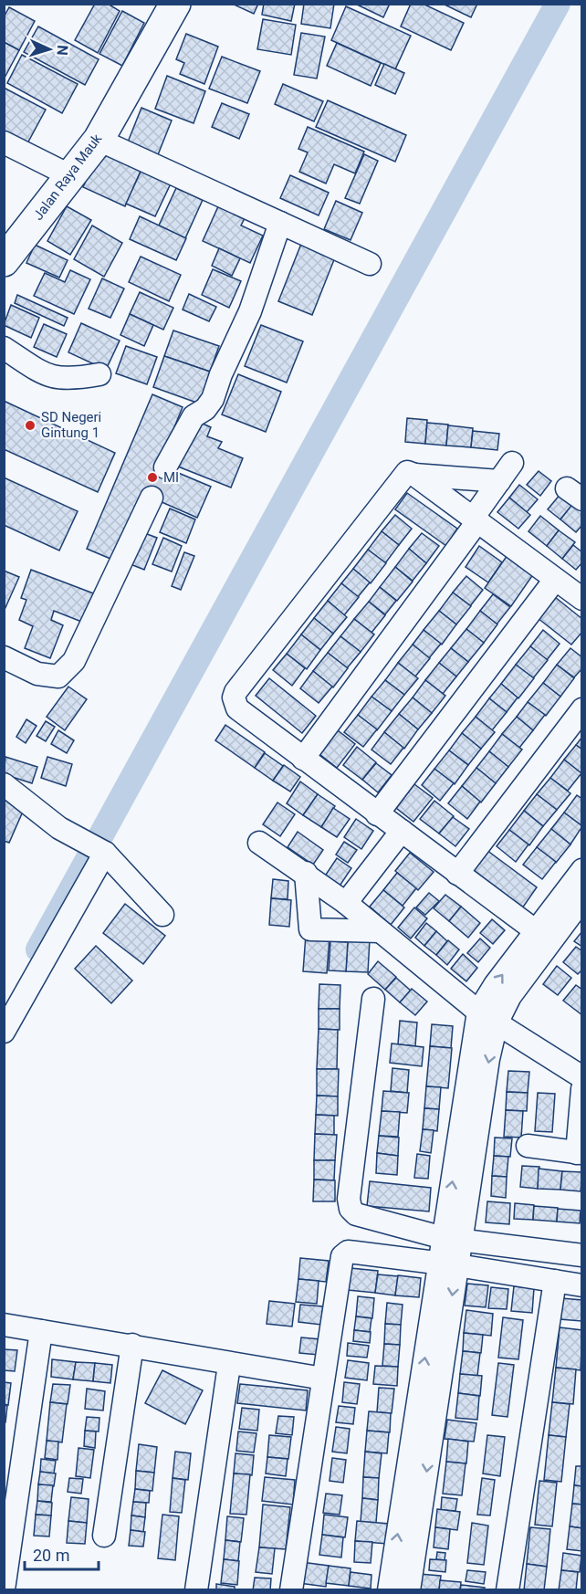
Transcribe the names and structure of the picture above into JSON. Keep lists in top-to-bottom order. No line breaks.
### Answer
{"streets":{"main road":["Jalan Raya Mauk"]},"places":["SD Negeri Gintung 1","MI"],"scale_bar":"20 m","north":"right"}
